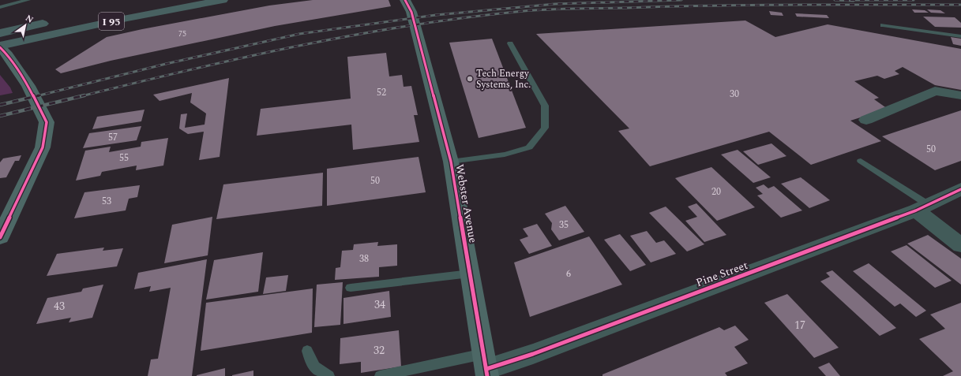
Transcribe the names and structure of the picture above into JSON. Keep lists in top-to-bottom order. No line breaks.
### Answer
{"streets":{"highway":["I 95"],"street":["Webster Avenue","Pine Street"]},"crossings":[["Webster Avenue","Pine Street"]],"places":["Tech Energy Systems, Inc."],"house_numbers":["75","52","30","57","50","55","50","20","53","35","38","6","34","43","17","32"],"north":"top right"}
